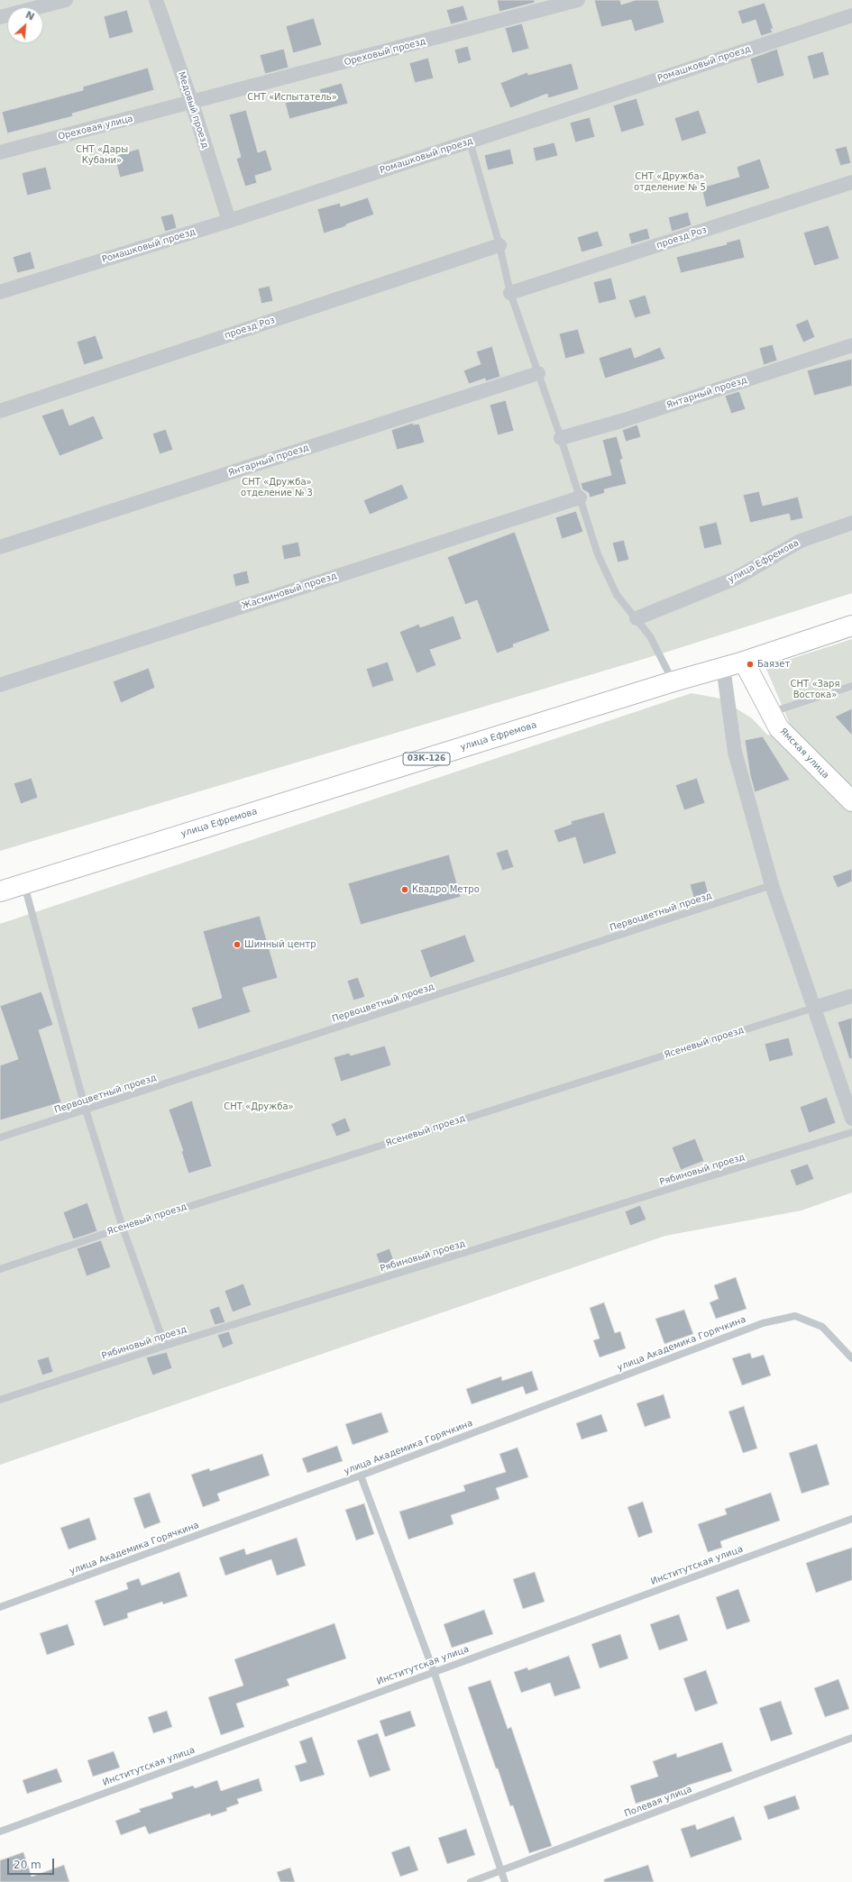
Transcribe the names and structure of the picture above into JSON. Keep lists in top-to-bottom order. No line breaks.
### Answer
{"streets":{"main road":["улица Ефремова","Ямская улица","03К-126"],"street":["Ореховый проезд","Ромашковый проезд","Медовый проезд","Ореховая улица","проезд Роз","Янтарный проезд","Жасминовый проезд","Ясеневый проезд"],"lane":["Первоцветный проезд","Рябиновый проезд","улица Академика Горячкина","Институтская улица","Полевая улица"]},"crossings":[["Ореховый проезд","Медовый проезд"],["Ореховый проезд","Ореховая улица"],["Ромашковый проезд","Медовый проезд"],["Медовый проезд","Ореховая улица"],["улица Ефремова","Ямская улица"]],"parks":["СНТ «Испытатель»","СНТ «Дары Кубани»","СНТ «Дружба» отделение № 5","СНТ «Дружба» отделение № 3","СНТ «Заря Востока»","СНТ «Дружба»"],"places":["Баязет","Квадро Метро","Шинный центр"],"scale_bar":"20 m","north":"top right"}
